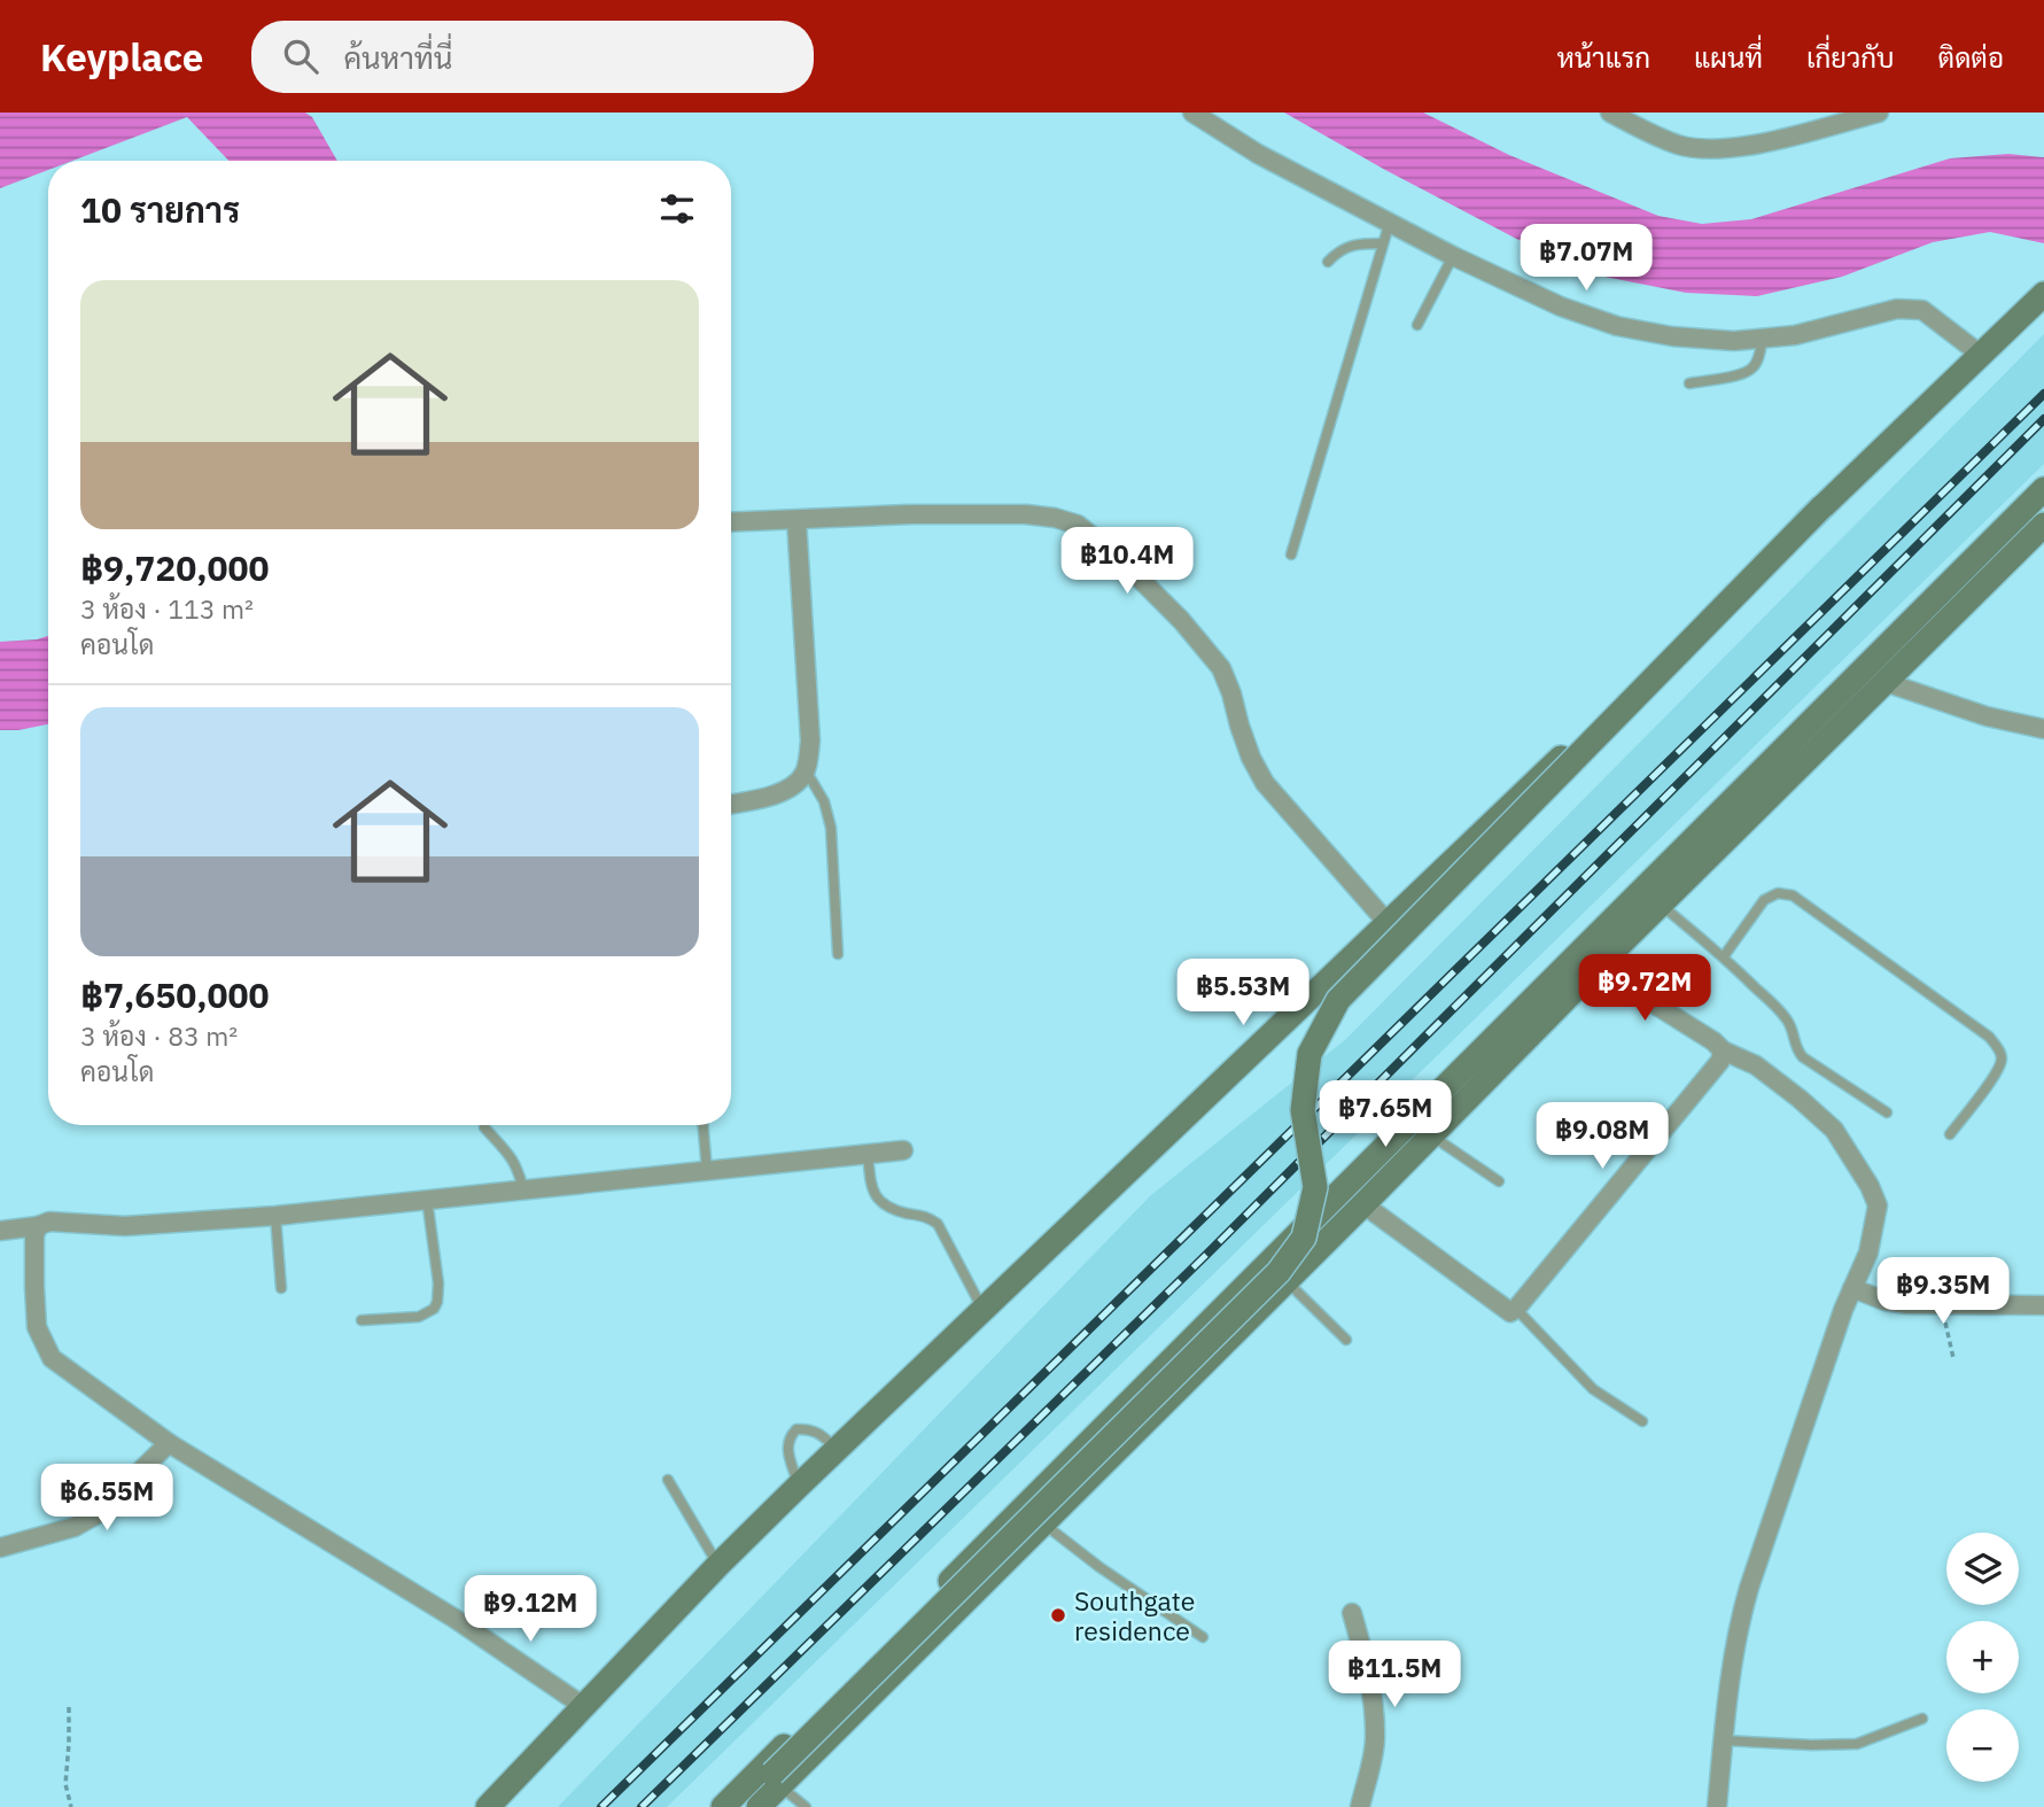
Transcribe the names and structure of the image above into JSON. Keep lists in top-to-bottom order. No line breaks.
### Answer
{"places":["Southgate residence"],"page":{"header":"Keyplace","search":"ค้นหาที่นี่","nav":["หน้าแรก","แผนที่","เกี่ยวกับ","ติดต่อ"],"heading":"10 รายการ","price":["฿7.07M","฿10.4M","฿9.72M","฿5.53M","฿7.65M","฿9.08M","฿9.35M","฿6.55M","฿9.12M","฿11.5M"],"list":[{"name":"฿9,720,000","note":"3 ห้อง · 113 m² · คอนโด"},{"name":"฿7,650,000","note":"3 ห้อง · 83 m² · คอนโด"}],"map_buttons":["+","−"]}}
